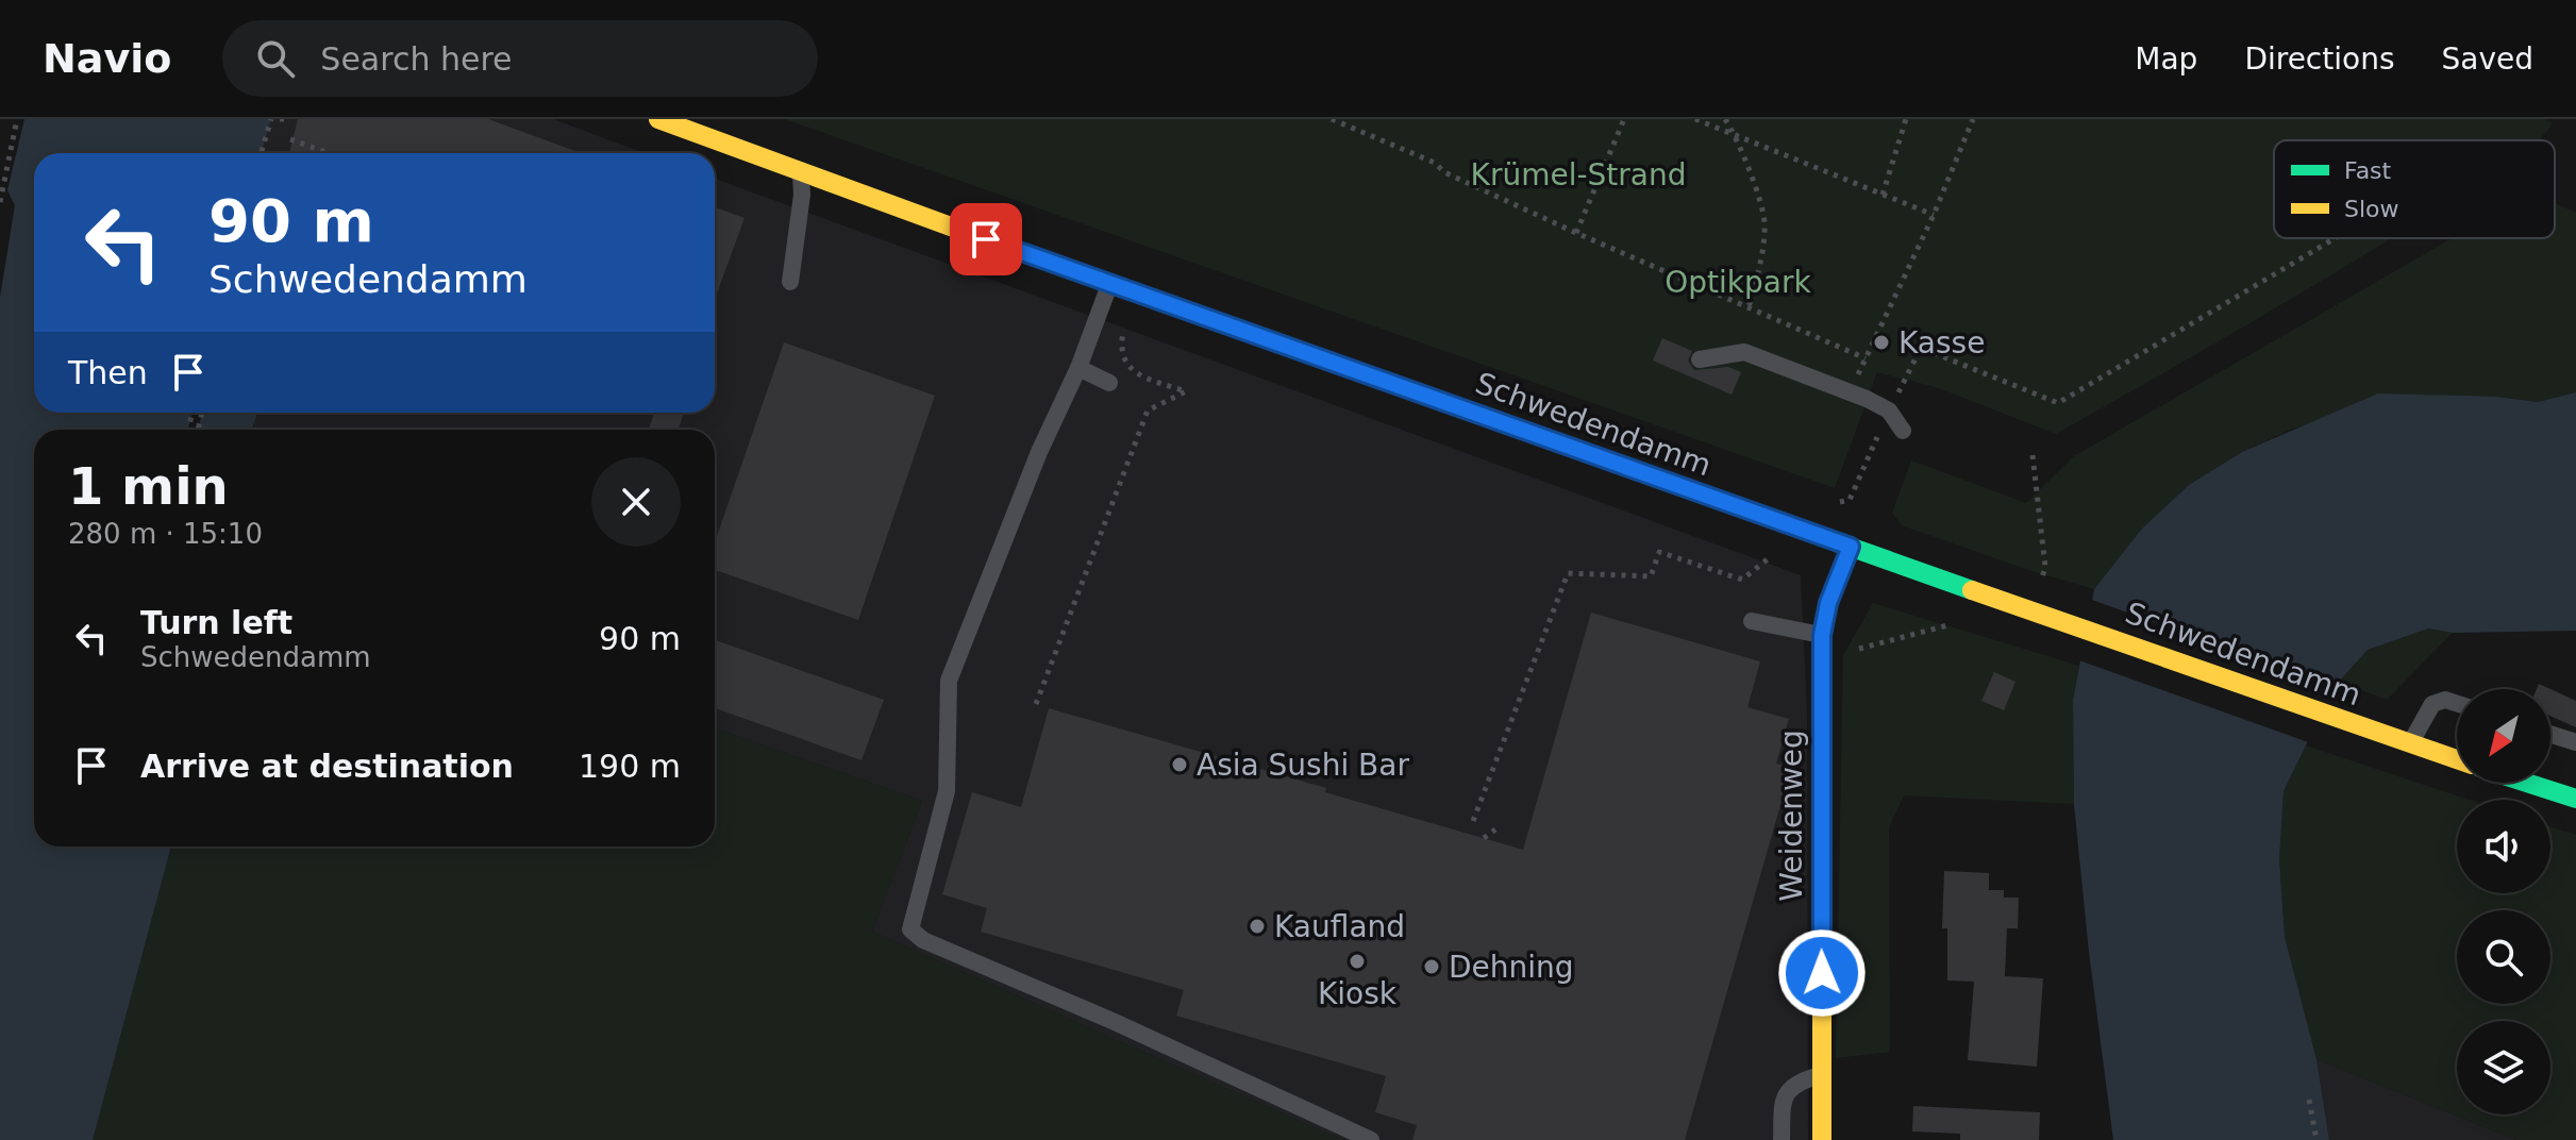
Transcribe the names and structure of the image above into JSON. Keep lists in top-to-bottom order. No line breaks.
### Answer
{"streets":{"main road":["Schwedendamm","Weidenweg"]},"crossings":[["Schwedendamm","Weidenweg"]],"parks":["Krümel-Strand","Optikpark"],"places":["Kasse","Asia Sushi Bar","Kaufland","Kiosk","Dehning"],"legend":["Fast","Slow"],"north":"bottom left","page":{"header":"Navio","search":"Search here","nav":["Map","Directions","Saved"],"turn":["90 m","Schwedendamm"],"then":"Then","heading":["1 min","280 m · 15:10"],"list":[{"name":"Turn left","note":"Schwedendamm","value":"90 m"},{"name":"Arrive at destination","value":"190 m"}]}}
